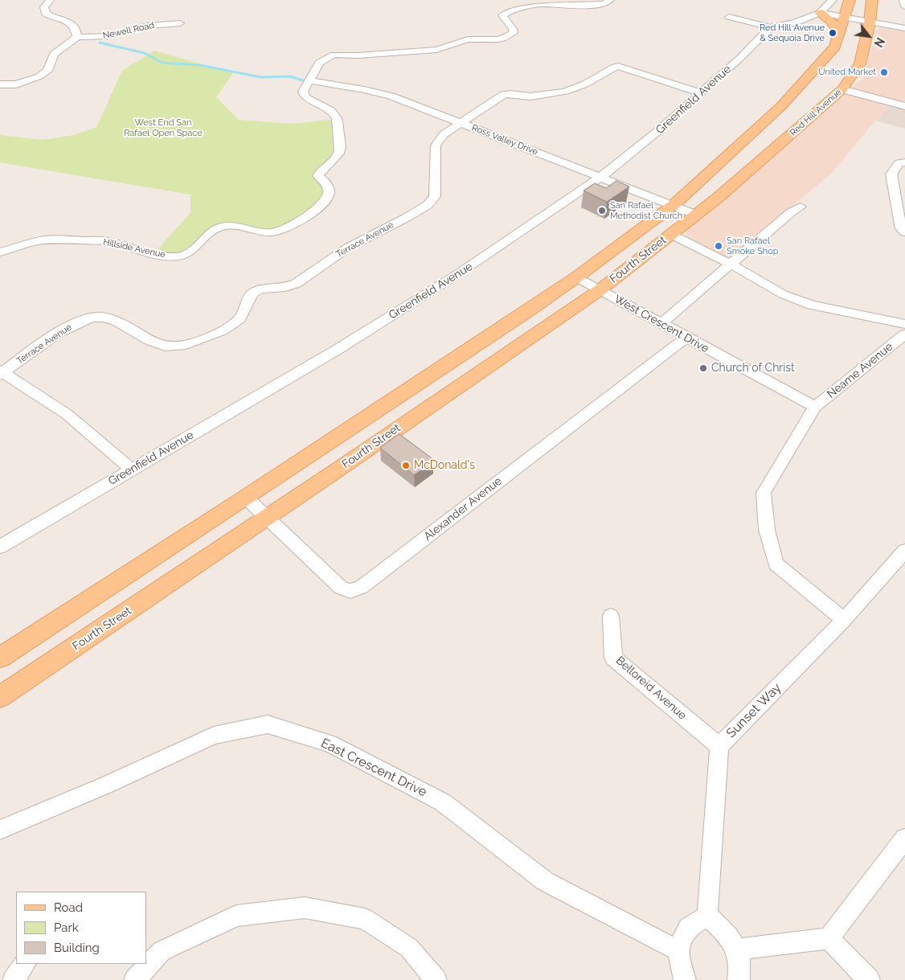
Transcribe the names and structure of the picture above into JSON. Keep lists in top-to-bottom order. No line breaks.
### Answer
{"streets":{"main road":["Red Hill Avenue","Fourth Street"],"street":["Newell Road","Greenfield Avenue","Ross Valley Drive","Terrace Avenue","Hillside Avenue","West Crescent Drive","Neame Avenue","Alexander Avenue","Belloreid Avenue","Sunset Way","East Crescent Drive"]},"crossings":[["Greenfield Avenue","Ross Valley Drive"],["Greenfield Avenue","Terrace Avenue"],["Red Hill Avenue","Fourth Street"],["Ross Valley Drive","Terrace Avenue"],["Ross Valley Drive","Hillside Avenue"],["Ross Valley Drive","Fourth Street"],["Fourth Street","West Crescent Drive"],["Fourth Street","Alexander Avenue"],["West Crescent Drive","Neame Avenue"],["West Crescent Drive","Alexander Avenue"],["Belloreid Avenue","Sunset Way"]],"parks":["West End San Rafael Open Space"],"places":["Red Hill Avenue & Sequoia Drive","United Market","San Rafael Methodist Church","San Rafael Smoke Shop","Church of Christ","McDonald's"],"legend":["Road","Park","Building"],"north":"bottom right"}
